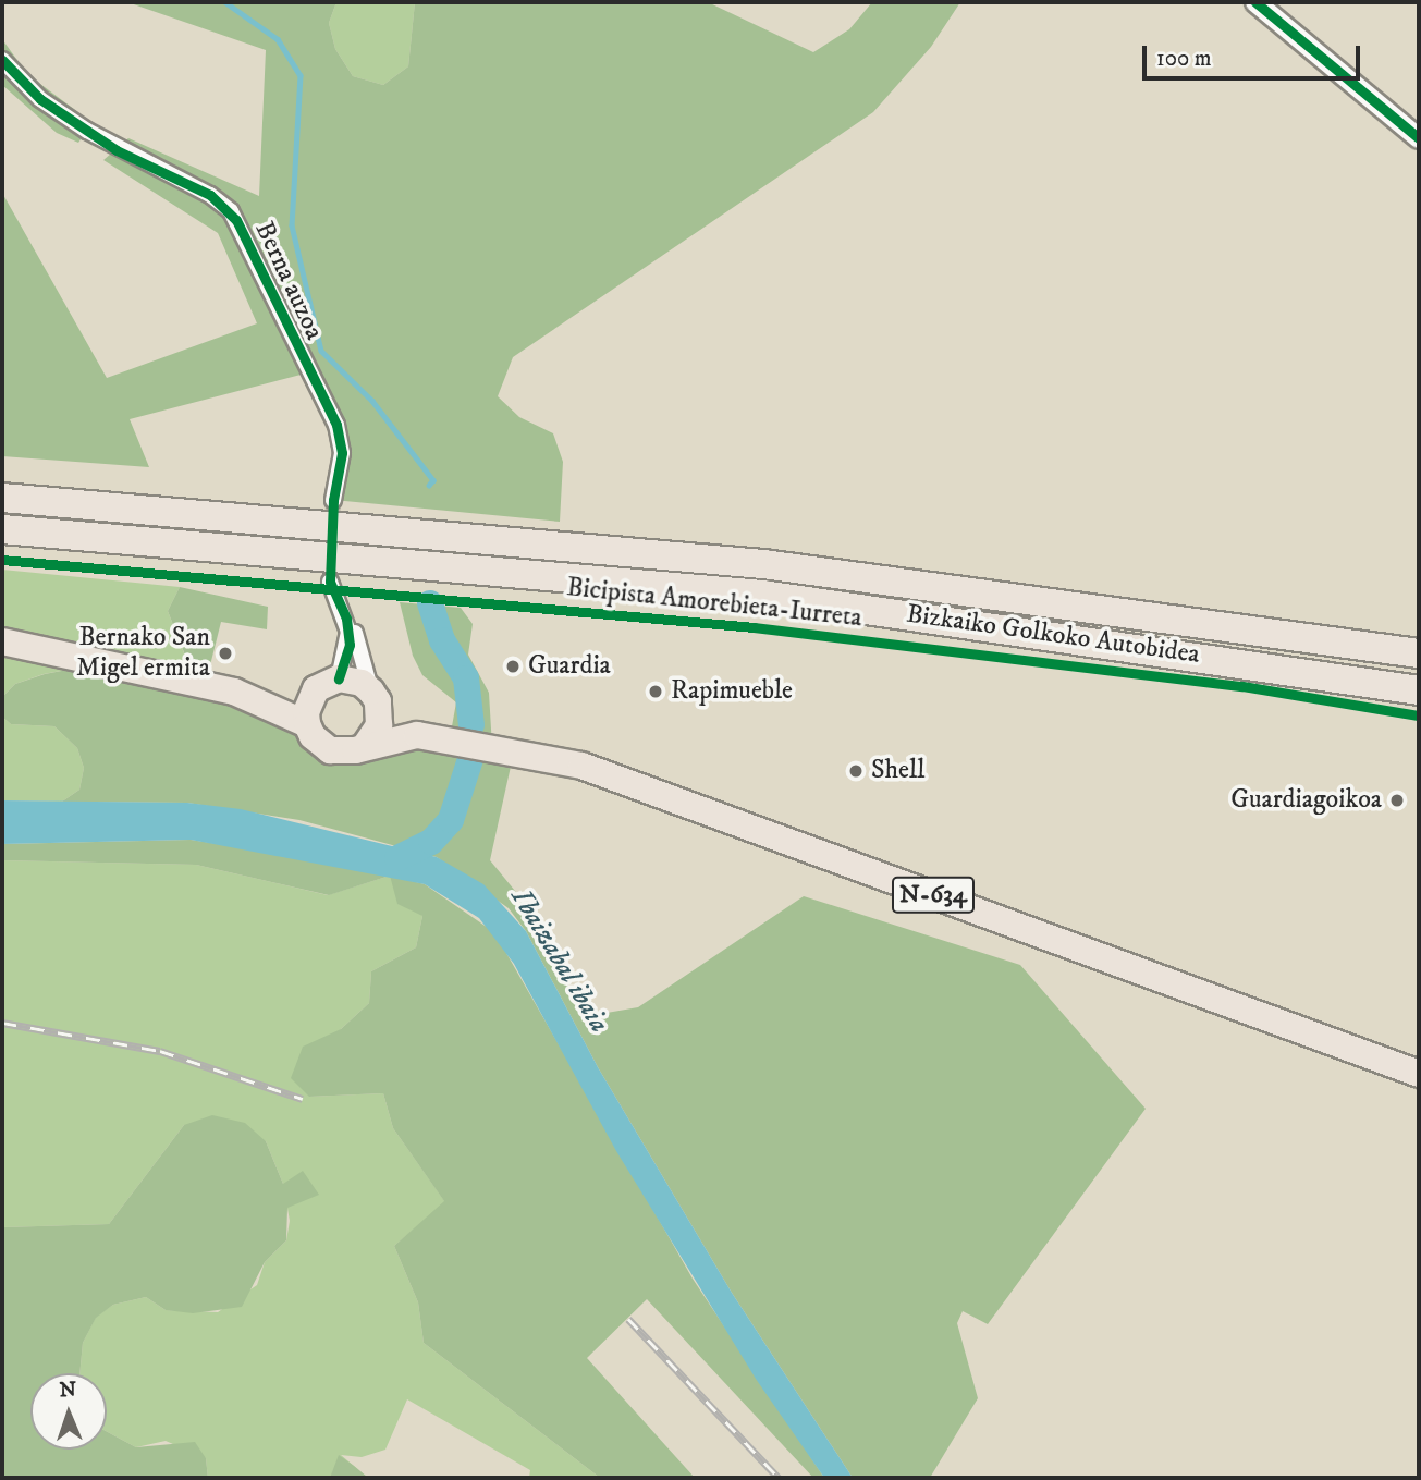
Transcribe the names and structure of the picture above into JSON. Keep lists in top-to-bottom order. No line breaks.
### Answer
{"streets":{"highway":["Bizkaiko Golkoko Autobidea","N-634"],"street":["Berna auzoa"],"cycle path":["Bicipista Amorebieta-Iurreta"]},"water":["Ibaizabal ibaia"],"places":["Bernako San Migel ermita","Guardia","Rapimueble","Shell","Guardiagoikoa"],"scale_bar":"100 m","north":"top"}
